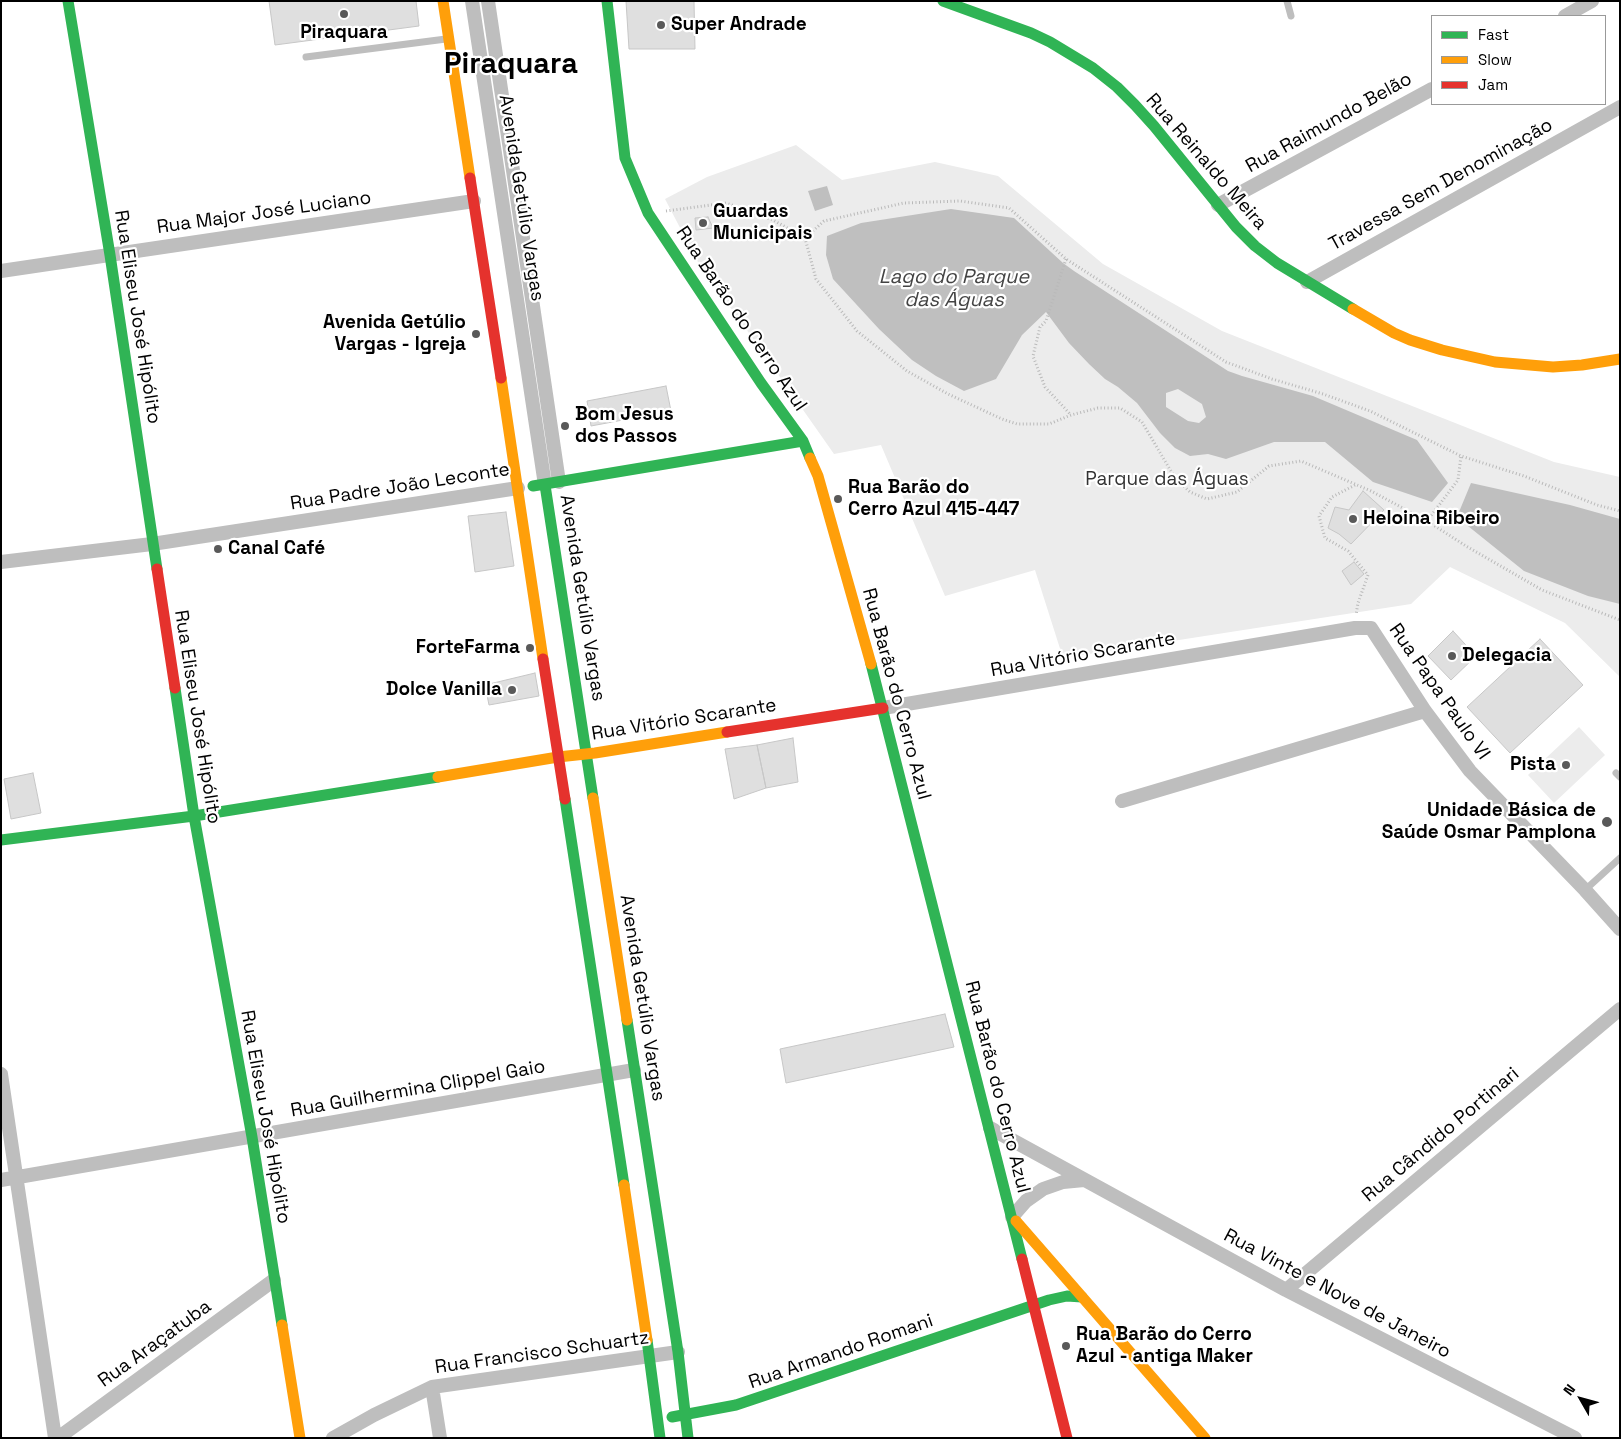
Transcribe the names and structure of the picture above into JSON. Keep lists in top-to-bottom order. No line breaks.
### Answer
{"streets":{"main road":["Rua Reinaldo Meira","Avenida Getúlio Vargas","Rua Eliseu José Hipólito","Rua Barão do Cerro Azul","Rua Padre João Leconte","Rua Vitório Scarante","Rua Armando Romani"],"street":["Rua Raimundo Belão","Travessa Sem Denominação","Rua Major José Luciano","Rua Papa Paulo VI","Rua Guilhermina Clippel Gaio","Rua Cândido Portinari","Rua Vinte e Nove de Janeiro","Rua Araçatuba","Rua Francisco Schuartz"]},"crossings":[["Rua Raimundo Belão","Rua Reinaldo Meira"],["Rua Reinaldo Meira","Travessa Sem Denominação"],["Avenida Getúlio Vargas","Rua Padre João Leconte"],["Avenida Getúlio Vargas","Rua Vitório Scarante"],["Avenida Getúlio Vargas","Rua Guilhermina Clippel Gaio"],["Avenida Getúlio Vargas","Rua Armando Romani"],["Avenida Getúlio Vargas","Rua Francisco Schuartz"],["Rua Major José Luciano","Rua Eliseu José Hipólito"],["Rua Eliseu José Hipólito","Rua Padre João Leconte"],["Rua Eliseu José Hipólito","Rua Vitório Scarante"],["Rua Eliseu José Hipólito","Rua Guilhermina Clippel Gaio"],["Rua Eliseu José Hipólito","Rua Araçatuba"],["Rua Barão do Cerro Azul","Rua Padre João Leconte"],["Rua Barão do Cerro Azul","Rua Vitório Scarante"],["Rua Barão do Cerro Azul","Rua Vinte e Nove de Janeiro"],["Rua Barão do Cerro Azul","Rua Armando Romani"],["Rua Vitório Scarante","Rua Papa Paulo VI"],["Rua Cândido Portinari","Rua Vinte e Nove de Janeiro"]],"districts":["Piraquara"],"water":["Lago do Parque das Águas"],"parks":["Parque das Águas"],"places":["Piraquara","Super Andrade","Guardas Municipais","Avenida Getúlio Vargas - Igreja","Bom Jesus dos Passos","Rua Barão do Cerro Azul 415-447","Heloina Ribeiro","Canal Café","ForteFarma","Delegacia","Dolce Vanilla","Pista","Unidade Básica de Saúde Osmar Pamplona","Rua Barão do Cerro Azul - antiga Maker"],"legend":["Fast","Slow","Jam"],"north":"top left"}
